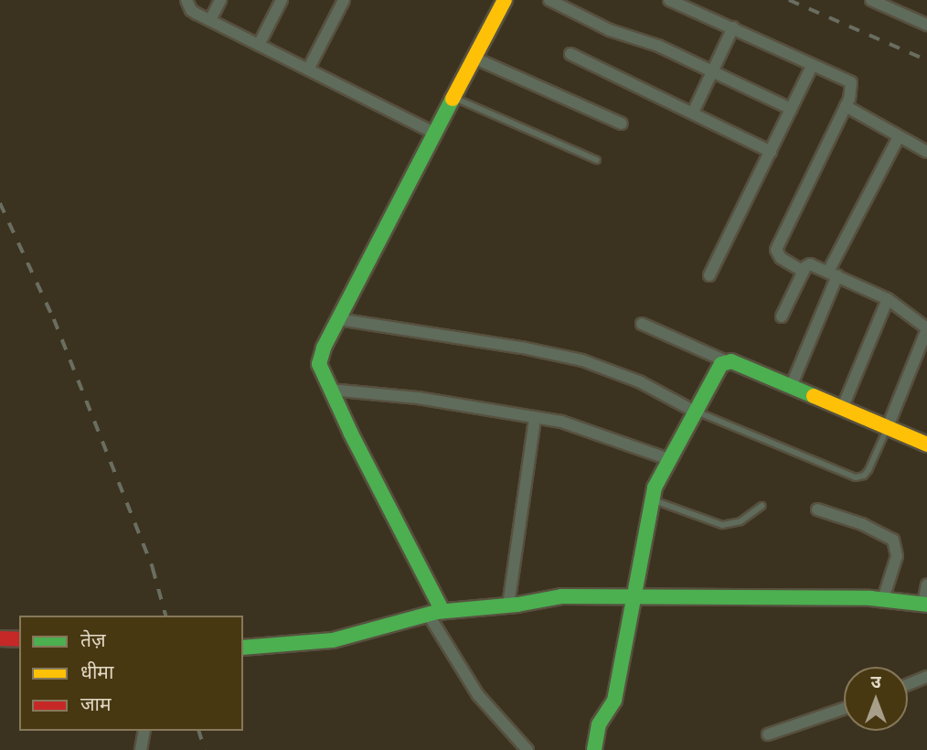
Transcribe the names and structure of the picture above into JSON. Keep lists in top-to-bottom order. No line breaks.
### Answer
{"legend":["तेज़","धीमा","जाम"],"north":"top"}
